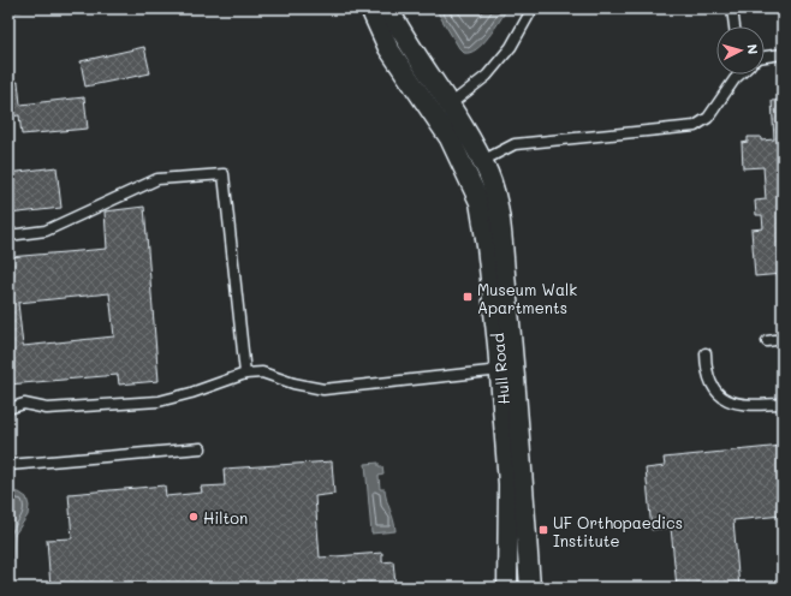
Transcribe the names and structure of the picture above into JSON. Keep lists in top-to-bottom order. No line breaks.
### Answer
{"streets":{"street":["Hull Road"]},"places":{"transit":["Museum Walk Apartments","UF Orthopaedics Institute"],"other":["Hilton"]},"north":"right"}
